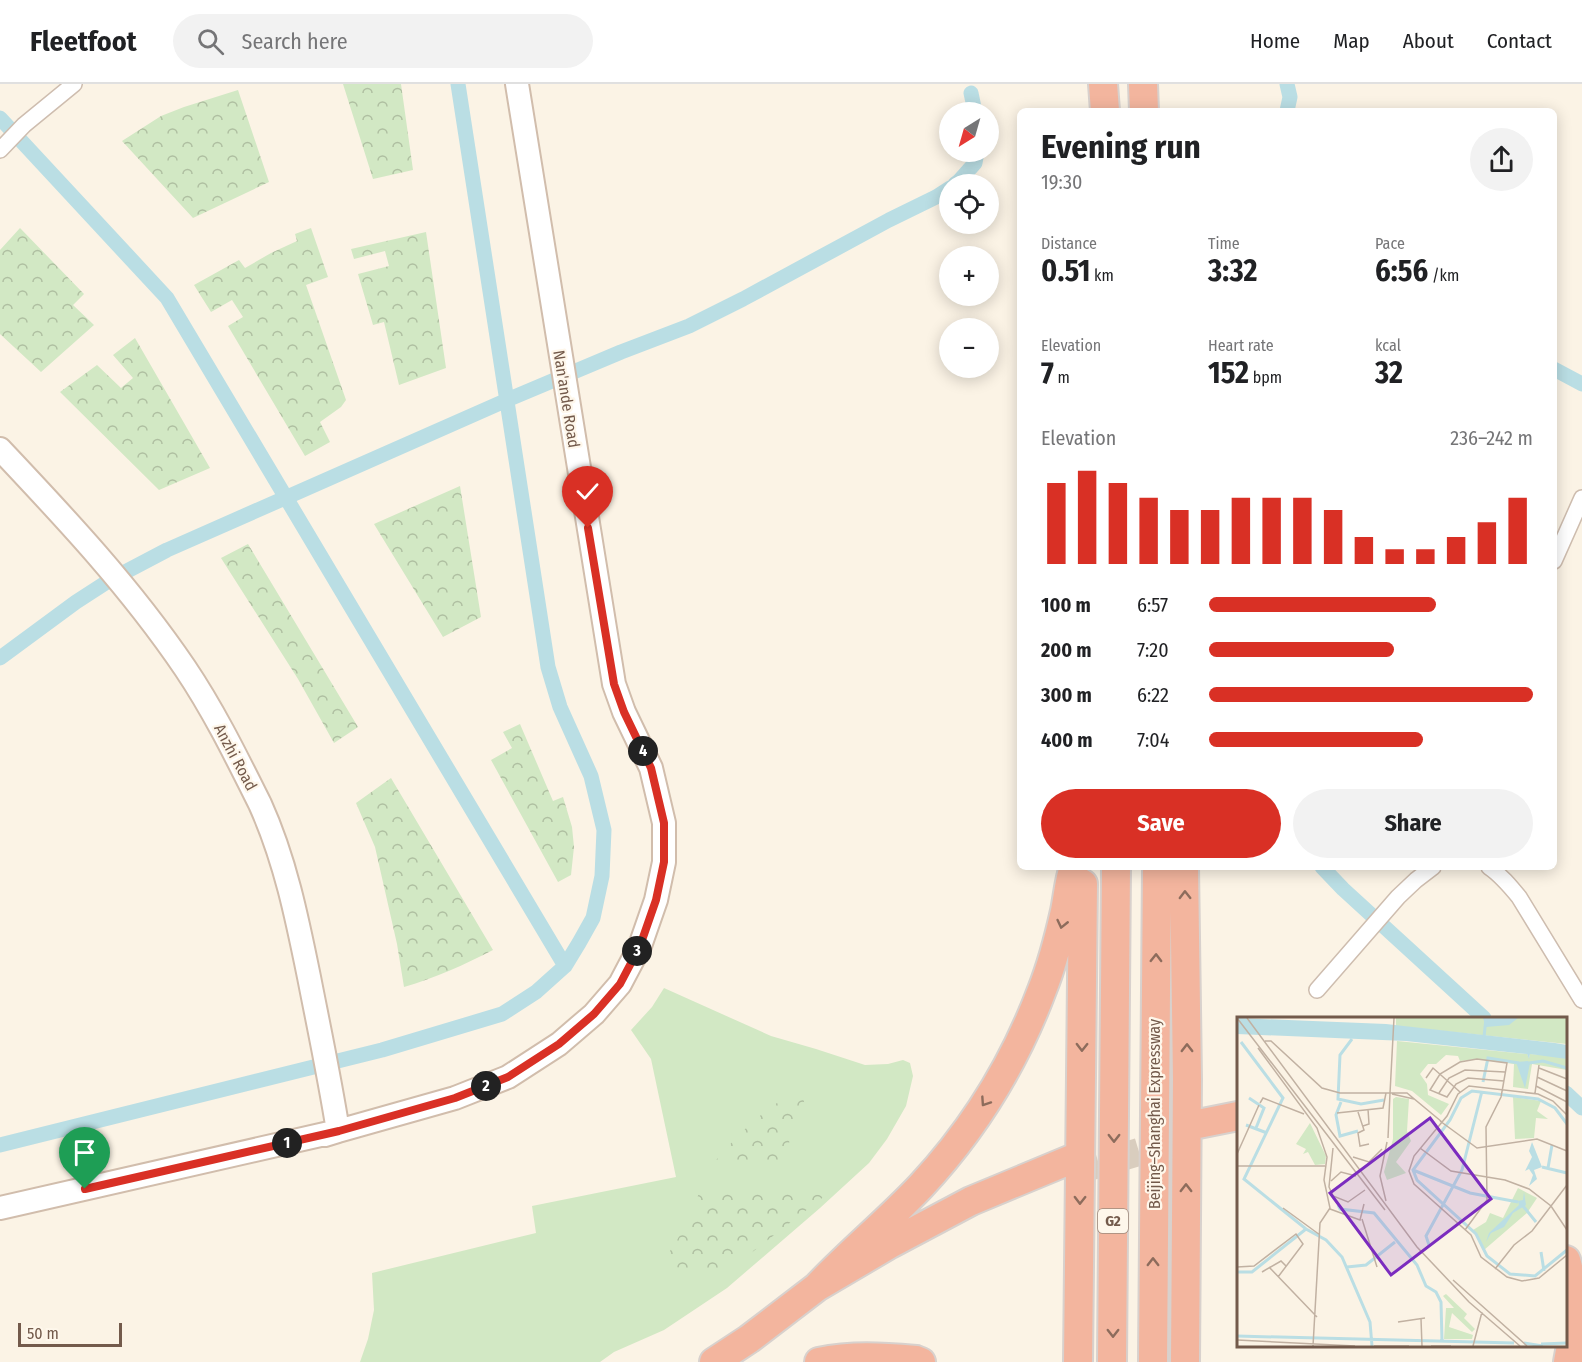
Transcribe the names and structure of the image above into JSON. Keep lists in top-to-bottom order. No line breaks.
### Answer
{"streets":{"highway":["Beijing–Shanghai Expressway","G2"],"street":["Nan'ande Road","Anzhi Road"]},"crossings":[["Nan'ande Road","Anzhi Road"]],"scale_bar":"50 m","north":"bottom left","page":{"header":"Fleetfoot","search":"Search here","nav":["Home","Map","About","Contact"],"map_buttons":["+","−"],"heading":["Evening run","19:30"],"stats":[["Distance","0.51 km"],["Time","3:32"],["Pace","6:56 /km"],["Elevation","7 m"],["Heart rate","152 bpm"],["kcal","32"]],"chart":["Elevation","236–242 m"],"list":[{"name":"100 m","note":"6:57"},{"name":"200 m","note":"7:20"},{"name":"300 m","note":"6:22"},{"name":"400 m","note":"7:04"}],"pins":["4","3","2","1"],"buttons":["Save","Share"],"scale":"50 m"}}
